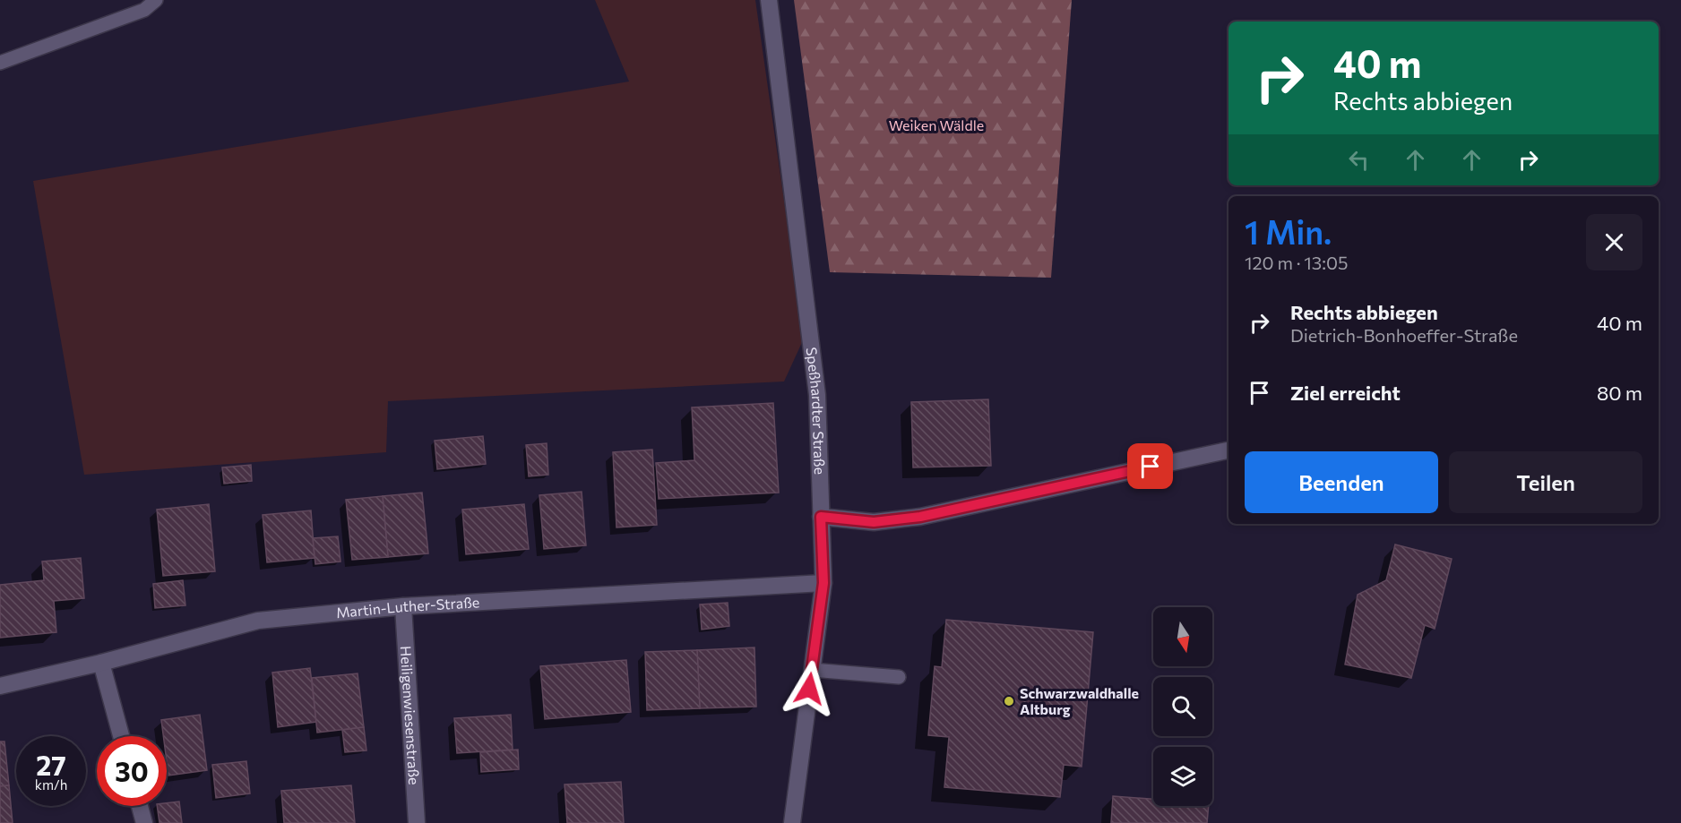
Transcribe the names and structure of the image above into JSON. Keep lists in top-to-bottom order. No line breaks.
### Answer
{"streets":{"street":["Speßhardter Straße","Martin-Luther-Straße","Heiligenwiesenstraße"]},"crossings":[["Speßhardter Straße","Martin-Luther-Straße"],["Martin-Luther-Straße","Heiligenwiesenstraße"]],"parks":["Weiken Wäldle"],"places":["Schwarzwaldhalle Altburg"],"north":"bottom","page":{"turn":["40 m","Rechts abbiegen"],"heading":["1 Min.","120 m · 13:05"],"list":[{"name":"Rechts abbiegen","note":"Dietrich-Bonhoeffer-Straße","value":"40 m"},{"name":"Ziel erreicht","value":"80 m"}],"buttons":["Beenden","Teilen"],"speed":"27 km/h","limit":"30"}}
